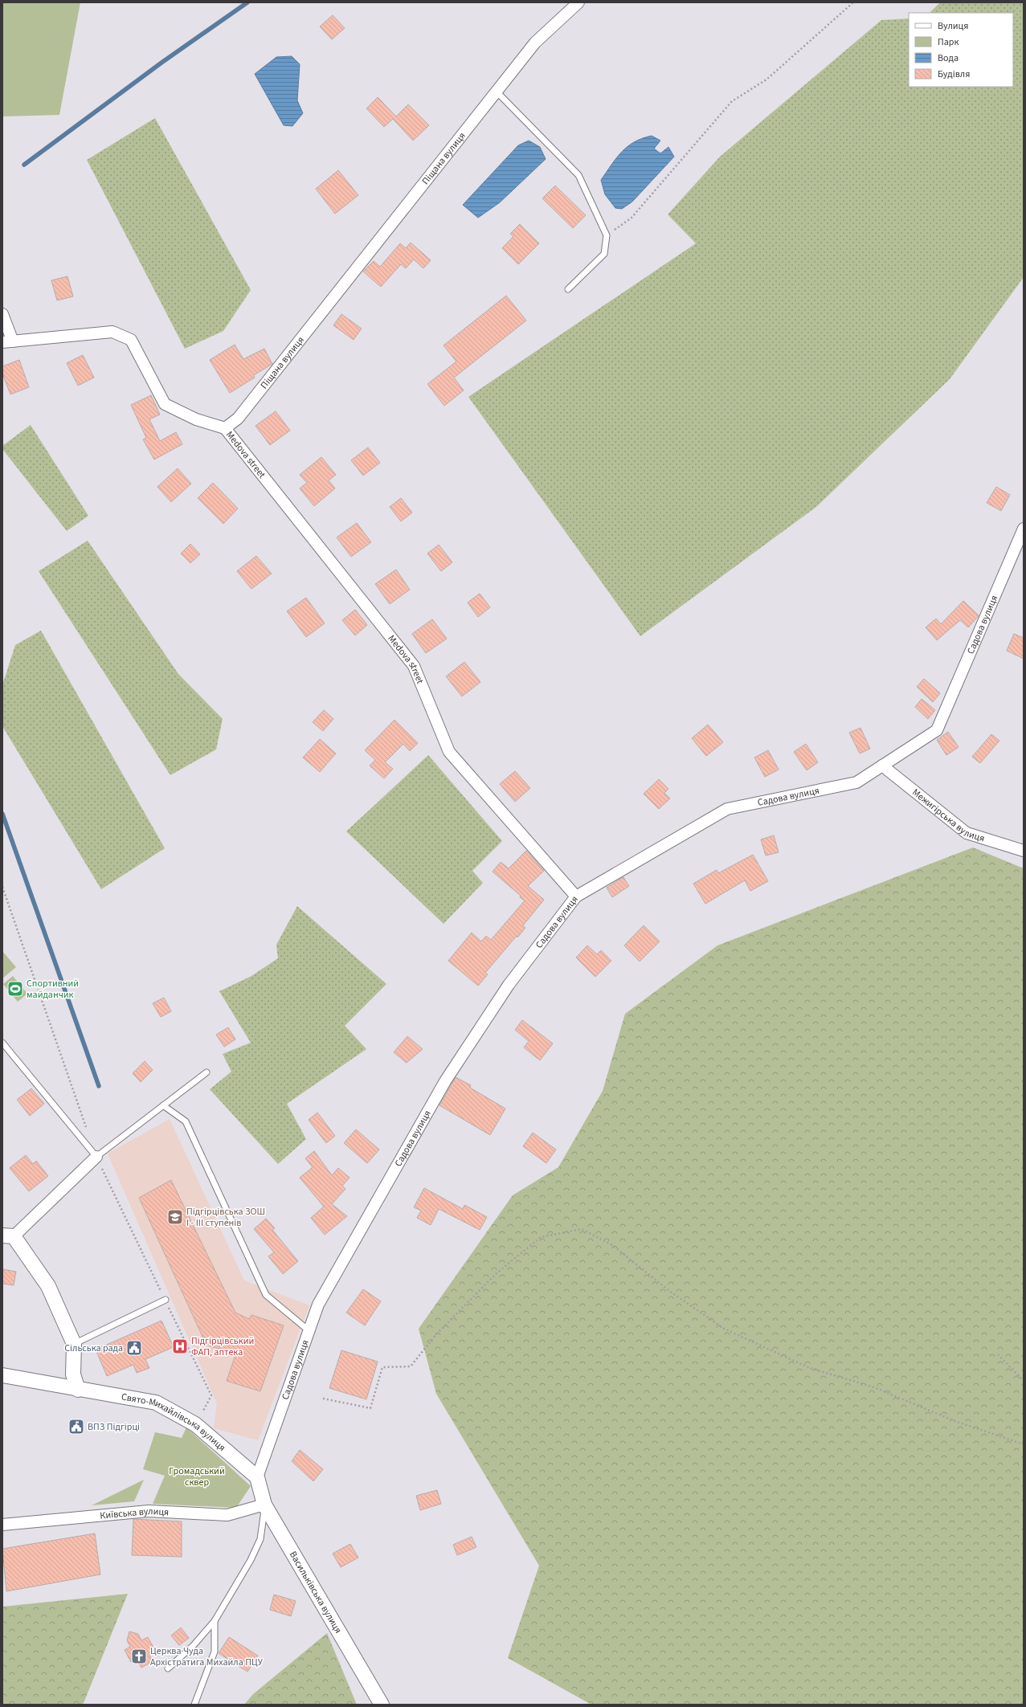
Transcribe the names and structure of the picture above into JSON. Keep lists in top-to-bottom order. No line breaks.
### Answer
{"streets":{"street":["Піщана вулиця","Medova street","Садова вулиця","Межигірська вулиця","Свято-Михайлівська вулиця","Київська вулиця","Васильківська вулиця"]},"crossings":[["Піщана вулиця","Medova street"],["Medova street","Садова вулиця"],["Садова вулиця","Межигірська вулиця"],["Садова вулиця","Свято-Михайлівська вулиця"],["Садова вулиця","Васильківська вулиця"],["Свято-Михайлівська вулиця","Васильківська вулиця"],["Київська вулиця","Васильківська вулиця"]],"parks":["Громадський сквер"],"places":{"sports":["Спортивний майданчик"],"school or university":["Підгірцівська ЗОШ І - ІІІ ступенів"],"hospital":["Підгірцівський ФАП, аптека"],"public building":["Сільська рада","ВПЗ Підгірці"],"church":["Церква Чуда Архістратига Михайла ПЦУ"]},"legend":["Вулиця","Парк","Вода","Будівля"]}
